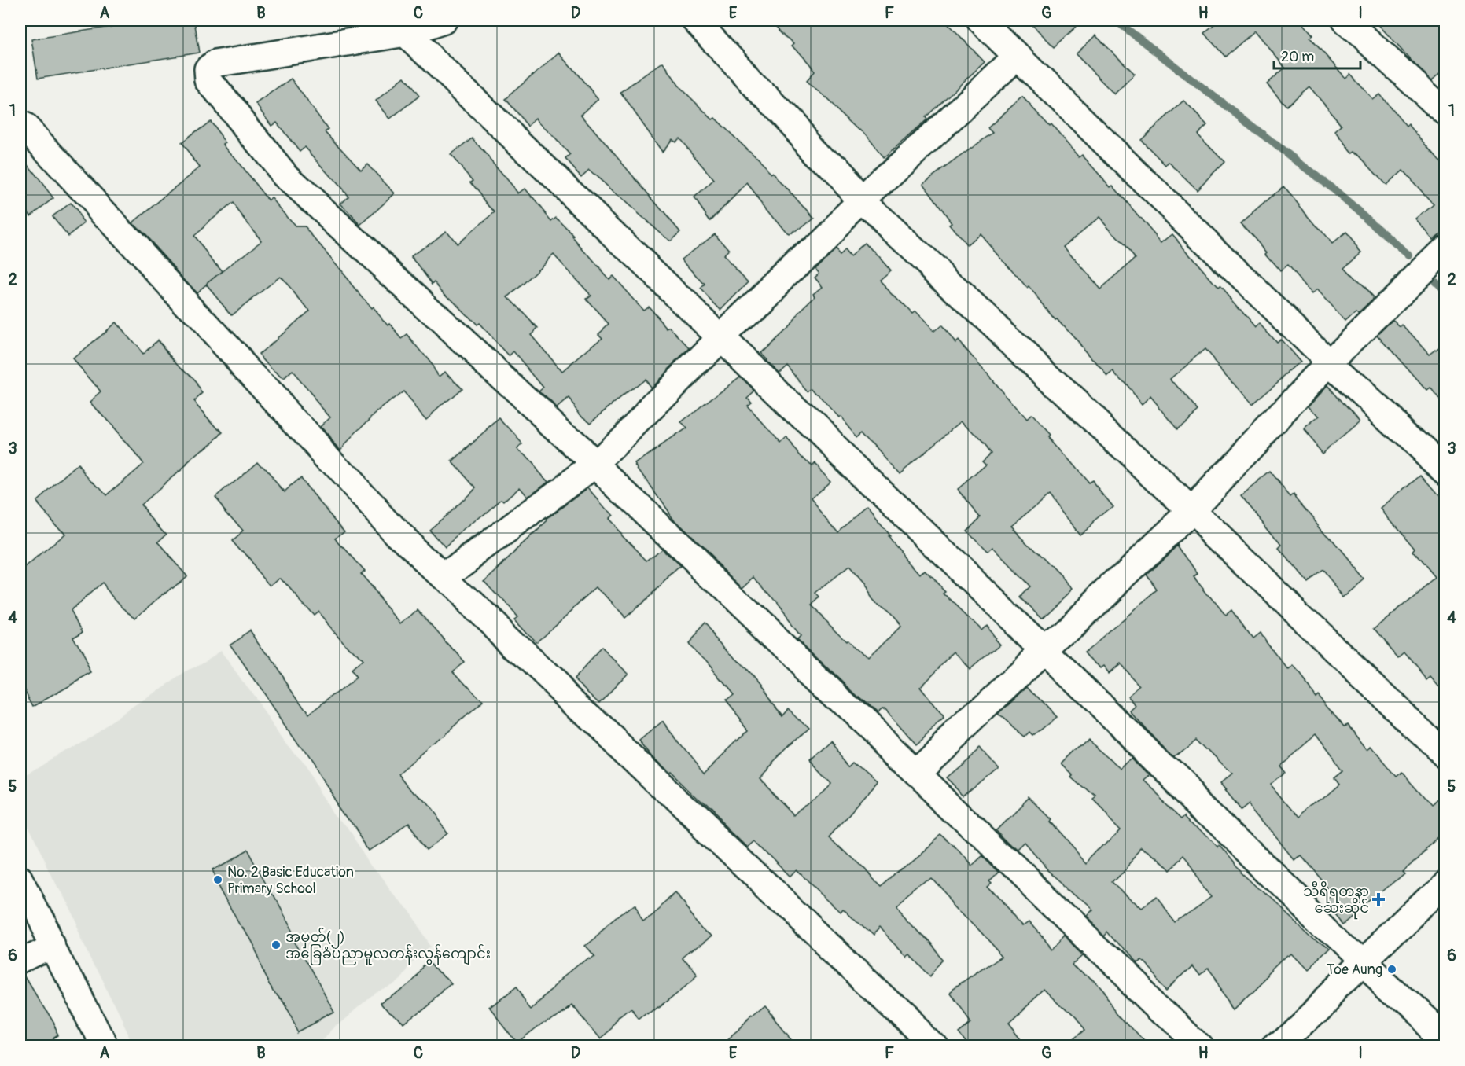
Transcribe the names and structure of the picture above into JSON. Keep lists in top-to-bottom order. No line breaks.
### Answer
{"places":{"other":["No. 2 Basic Education Primary School","အမှတ်(၂) အခြေခံပညာမူလတန်းလွန်ကျောင်း","Toe Aung"],"health":["သီရိရတနာ ဆေးဆိုင်"]},"scale_bar":"20 m","grid":{"columns":["A","B","C","D","E","F","G","H","I"],"rows":["1","2","3","4","5","6"]}}
